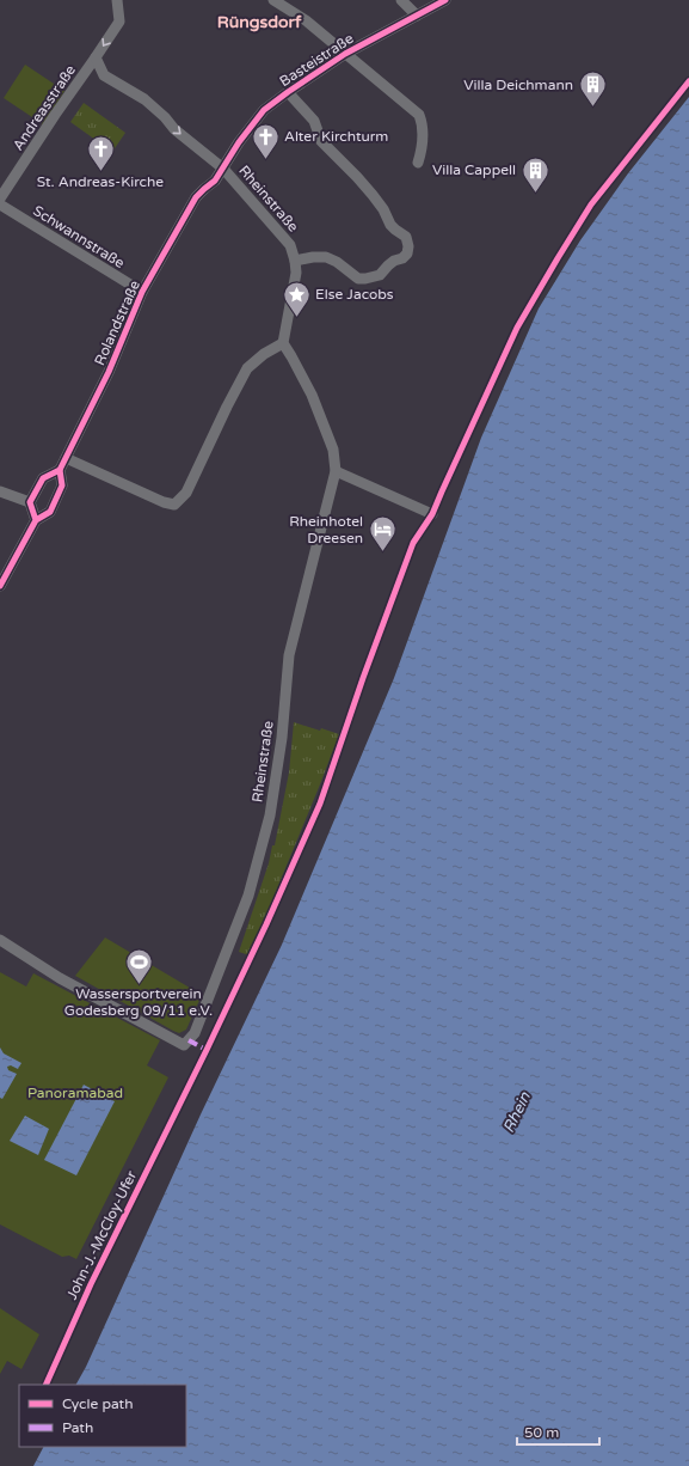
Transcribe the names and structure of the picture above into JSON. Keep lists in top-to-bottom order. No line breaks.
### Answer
{"streets":{"street":["Basteistraße","Andreasstraße","Rheinstraße","Schwannstraße","Rolandstraße"],"cycle path":["John-J.-McCloy-Ufer"]},"crossings":[["Basteistraße","Rheinstraße"],["Basteistraße","Rolandstraße"],["Andreasstraße","Rheinstraße"],["Rheinstraße","Rolandstraße"],["Schwannstraße","Rolandstraße"]],"districts":["Rüngsdorf"],"water":["Rhein"],"parks":["Panoramabad"],"places":{"building":["Villa Deichmann","Villa Cappell"],"church":["Alter Kirchturm","St. Andreas-Kirche"],"place":["Else Jacobs"],"hotel":["Rheinhotel Dreesen"],"sports":["Wassersportverein Godesberg 09/11 e.V."]},"legend":["Cycle path","Path"],"scale_bar":"50 m"}
